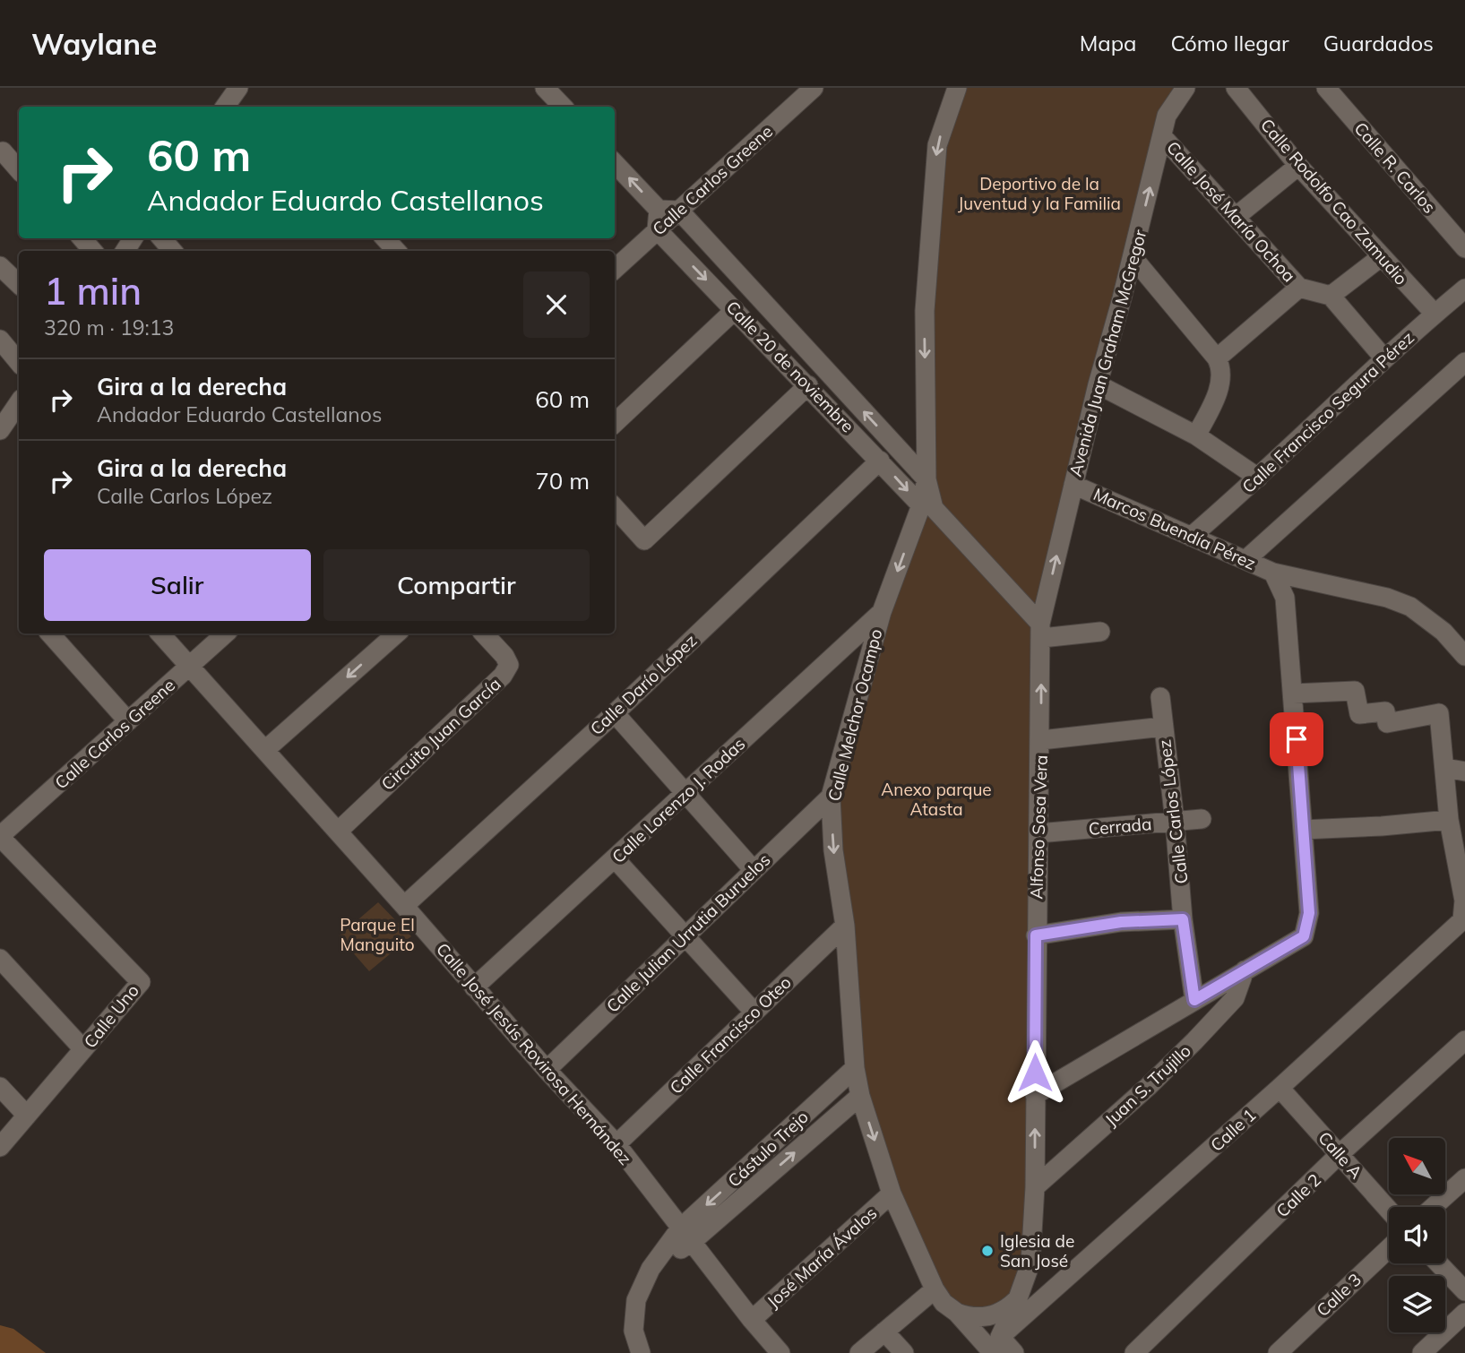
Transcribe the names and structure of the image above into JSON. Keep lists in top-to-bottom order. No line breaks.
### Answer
{"streets":{"street":["Calle R. Carlos","Calle Carlos Greene","Calle Rodolfo Cao Zamudio","Calle José María Ochoa","Avenida Juan Graham McGregor","Calle 20 de noviembre","Calle Francisco Segura Pérez","Marcos Buendía Pérez","Calle Darío López","Calle Melchor Ocampo","Circuito Juan García","Calle Lorenzo J. Rodas","Calle Carlos López","Cerrada","Alfonso Sosa Vera","Calle Julian Urrutia Buruelos","Calle Uno","Calle Francisco Oteo","Calle José Jesús Rovirosa Hernández","Juan S. Trujillo","Calle 1","Cástulo Trejo","Calle A","Calle 2","José María Ávalos","Calle 3"]},"crossings":[["Calle Carlos Greene","Calle 20 de noviembre"],["Calle Carlos Greene","Calle Uno"],["Calle Carlos Greene","Calle José Jesús Rovirosa Hernández"],["Calle Rodolfo Cao Zamudio","Calle Francisco Segura Pérez"],["Calle José María Ochoa","Avenida Juan Graham McGregor"],["Avenida Juan Graham McGregor","Marcos Buendía Pérez"],["Avenida Juan Graham McGregor","Alfonso Sosa Vera"],["Calle 20 de noviembre","Calle Darío López"],["Calle 20 de noviembre","Calle Melchor Ocampo"],["Calle Francisco Segura Pérez","Marcos Buendía Pérez"],["Marcos Buendía Pérez","Calle Carlos López"],["Marcos Buendía Pérez","Alfonso Sosa Vera"],["Marcos Buendía Pérez","Juan S. Trujillo"],["Calle Darío López","Calle José Jesús Rovirosa Hernández"],["Calle Melchor Ocampo","Calle Lorenzo J. Rodas"],["Calle Melchor Ocampo","Alfonso Sosa Vera"],["Calle Melchor Ocampo","Calle Julian Urrutia Buruelos"],["Calle Melchor Ocampo","Calle Francisco Oteo"],["Calle Melchor Ocampo","Calle 1"],["Calle Melchor Ocampo","Cástulo Trejo"],["Calle Melchor Ocampo","José María Ávalos"],["Circuito Juan García","Calle José Jesús Rovirosa Hernández"],["Calle Lorenzo J. Rodas","Calle José Jesús Rovirosa Hernández"],["Calle Carlos López","Cerrada"],["Cerrada","Alfonso Sosa Vera"],["Alfonso Sosa Vera","Juan S. Trujillo"],["Alfonso Sosa Vera","Calle 1"],["Calle Julian Urrutia Buruelos","Calle José Jesús Rovirosa Hernández"],["Calle Francisco Oteo","Calle José Jesús Rovirosa Hernández"],["Calle José Jesús Rovirosa Hernández","Cástulo Trejo"],["Calle José Jesús Rovirosa Hernández","José María Ávalos"],["Calle 1","Calle A"],["Calle A","Calle 2"]],"one_way":["Avenida Juan Graham McGregor","Calle Melchor Ocampo"],"parks":["Deportivo de la Juventud y la Familia","Anexo parque Atasta","Parque El Manguito"],"places":["Iglesia de San José"],"north":"top left","page":{"header":"Waylane","nav":["Mapa","Cómo llegar","Guardados"],"turn":["60 m","Andador Eduardo Castellanos"],"heading":["1 min","320 m · 19:13"],"list":[{"name":"Gira a la derecha","note":"Andador Eduardo Castellanos","value":"60 m"},{"name":"Gira a la derecha","note":"Calle Carlos López","value":"70 m"}],"buttons":["Salir","Compartir"]}}
